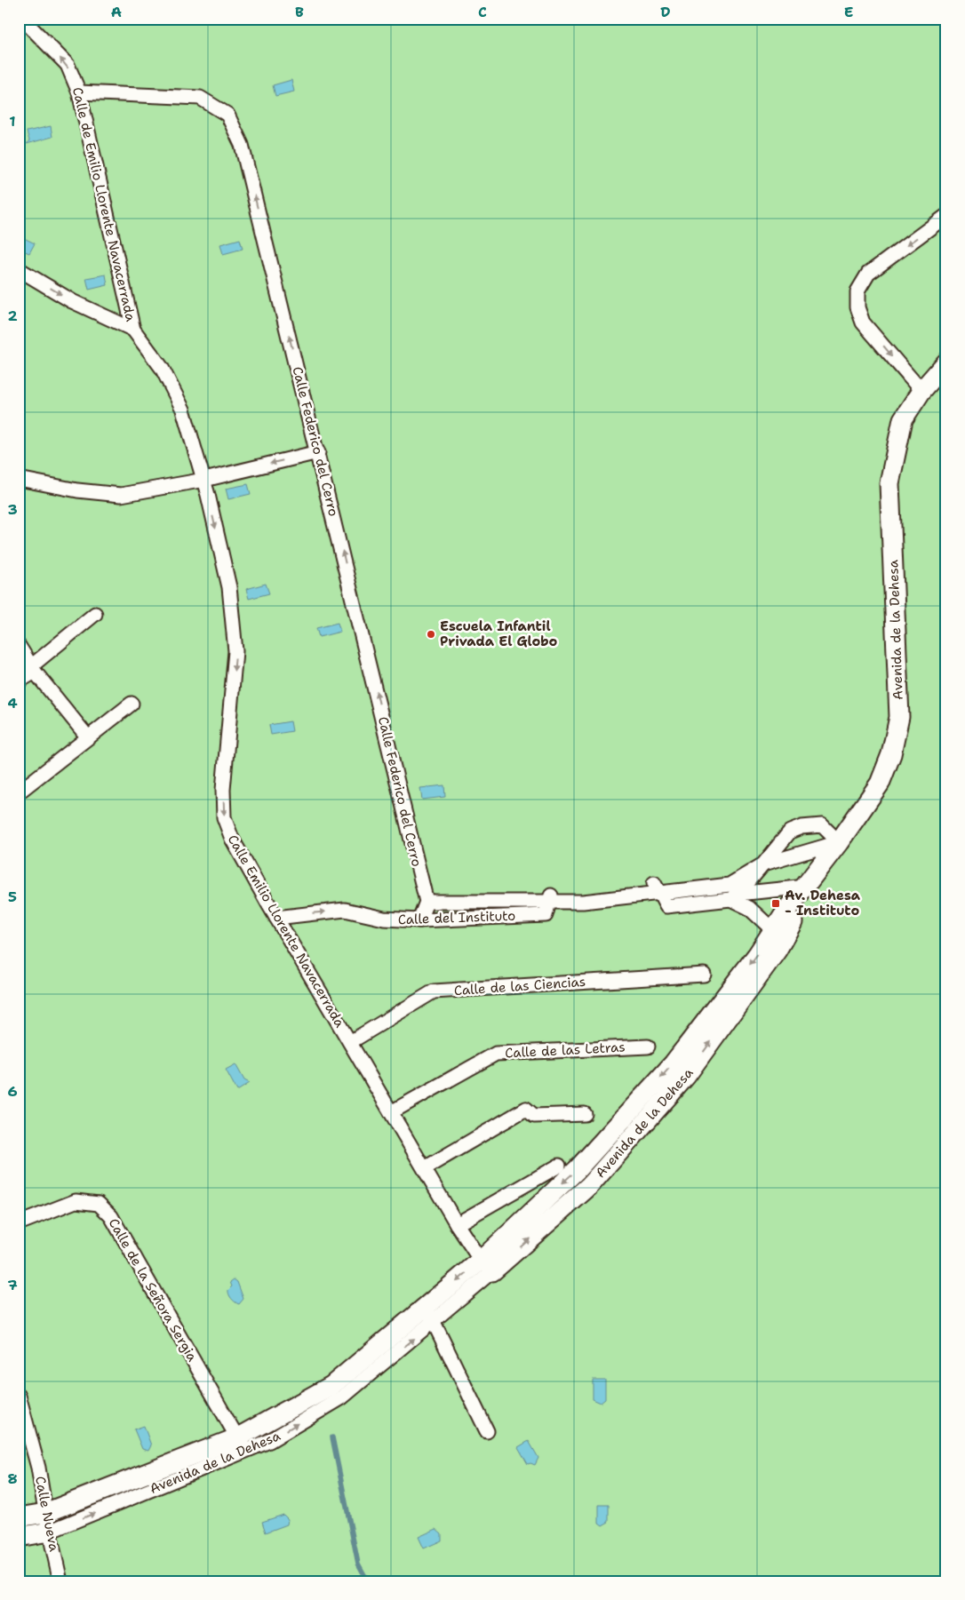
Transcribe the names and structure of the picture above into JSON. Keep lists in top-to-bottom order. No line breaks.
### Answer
{"streets":{"street":["Calle de Emilio Llorente Navacerrada","Calle Federico del Cerro","Avenida de la Dehesa","Calle del Instituto","Calle Emilio Llorente Navacerrada","Calle de las Ciencias","Calle de las Letras","Calle de la Señora Sergia","Calle Nueva"]},"crossings":[["Calle de Emilio Llorente Navacerrada","Calle Federico del Cerro"],["Calle de Emilio Llorente Navacerrada","Calle Emilio Llorente Navacerrada"],["Calle Federico del Cerro","Calle del Instituto"],["Avenida de la Dehesa","Calle del Instituto"],["Avenida de la Dehesa","Calle Emilio Llorente Navacerrada"],["Avenida de la Dehesa","Calle de la Señora Sergia"],["Avenida de la Dehesa","Calle Nueva"],["Calle del Instituto","Calle Emilio Llorente Navacerrada"],["Calle Emilio Llorente Navacerrada","Calle de las Ciencias"],["Calle Emilio Llorente Navacerrada","Calle de las Letras"]],"one_way":["Calle Federico del Cerro","Calle Emilio Llorente Navacerrada"],"places":{"other":["Escuela Infantil Privada El Globo"],"transit":["Av. Dehesa - Instituto"]},"grid":{"columns":["A","B","C","D","E"],"rows":["1","2","3","4","5","6","7","8"]}}
